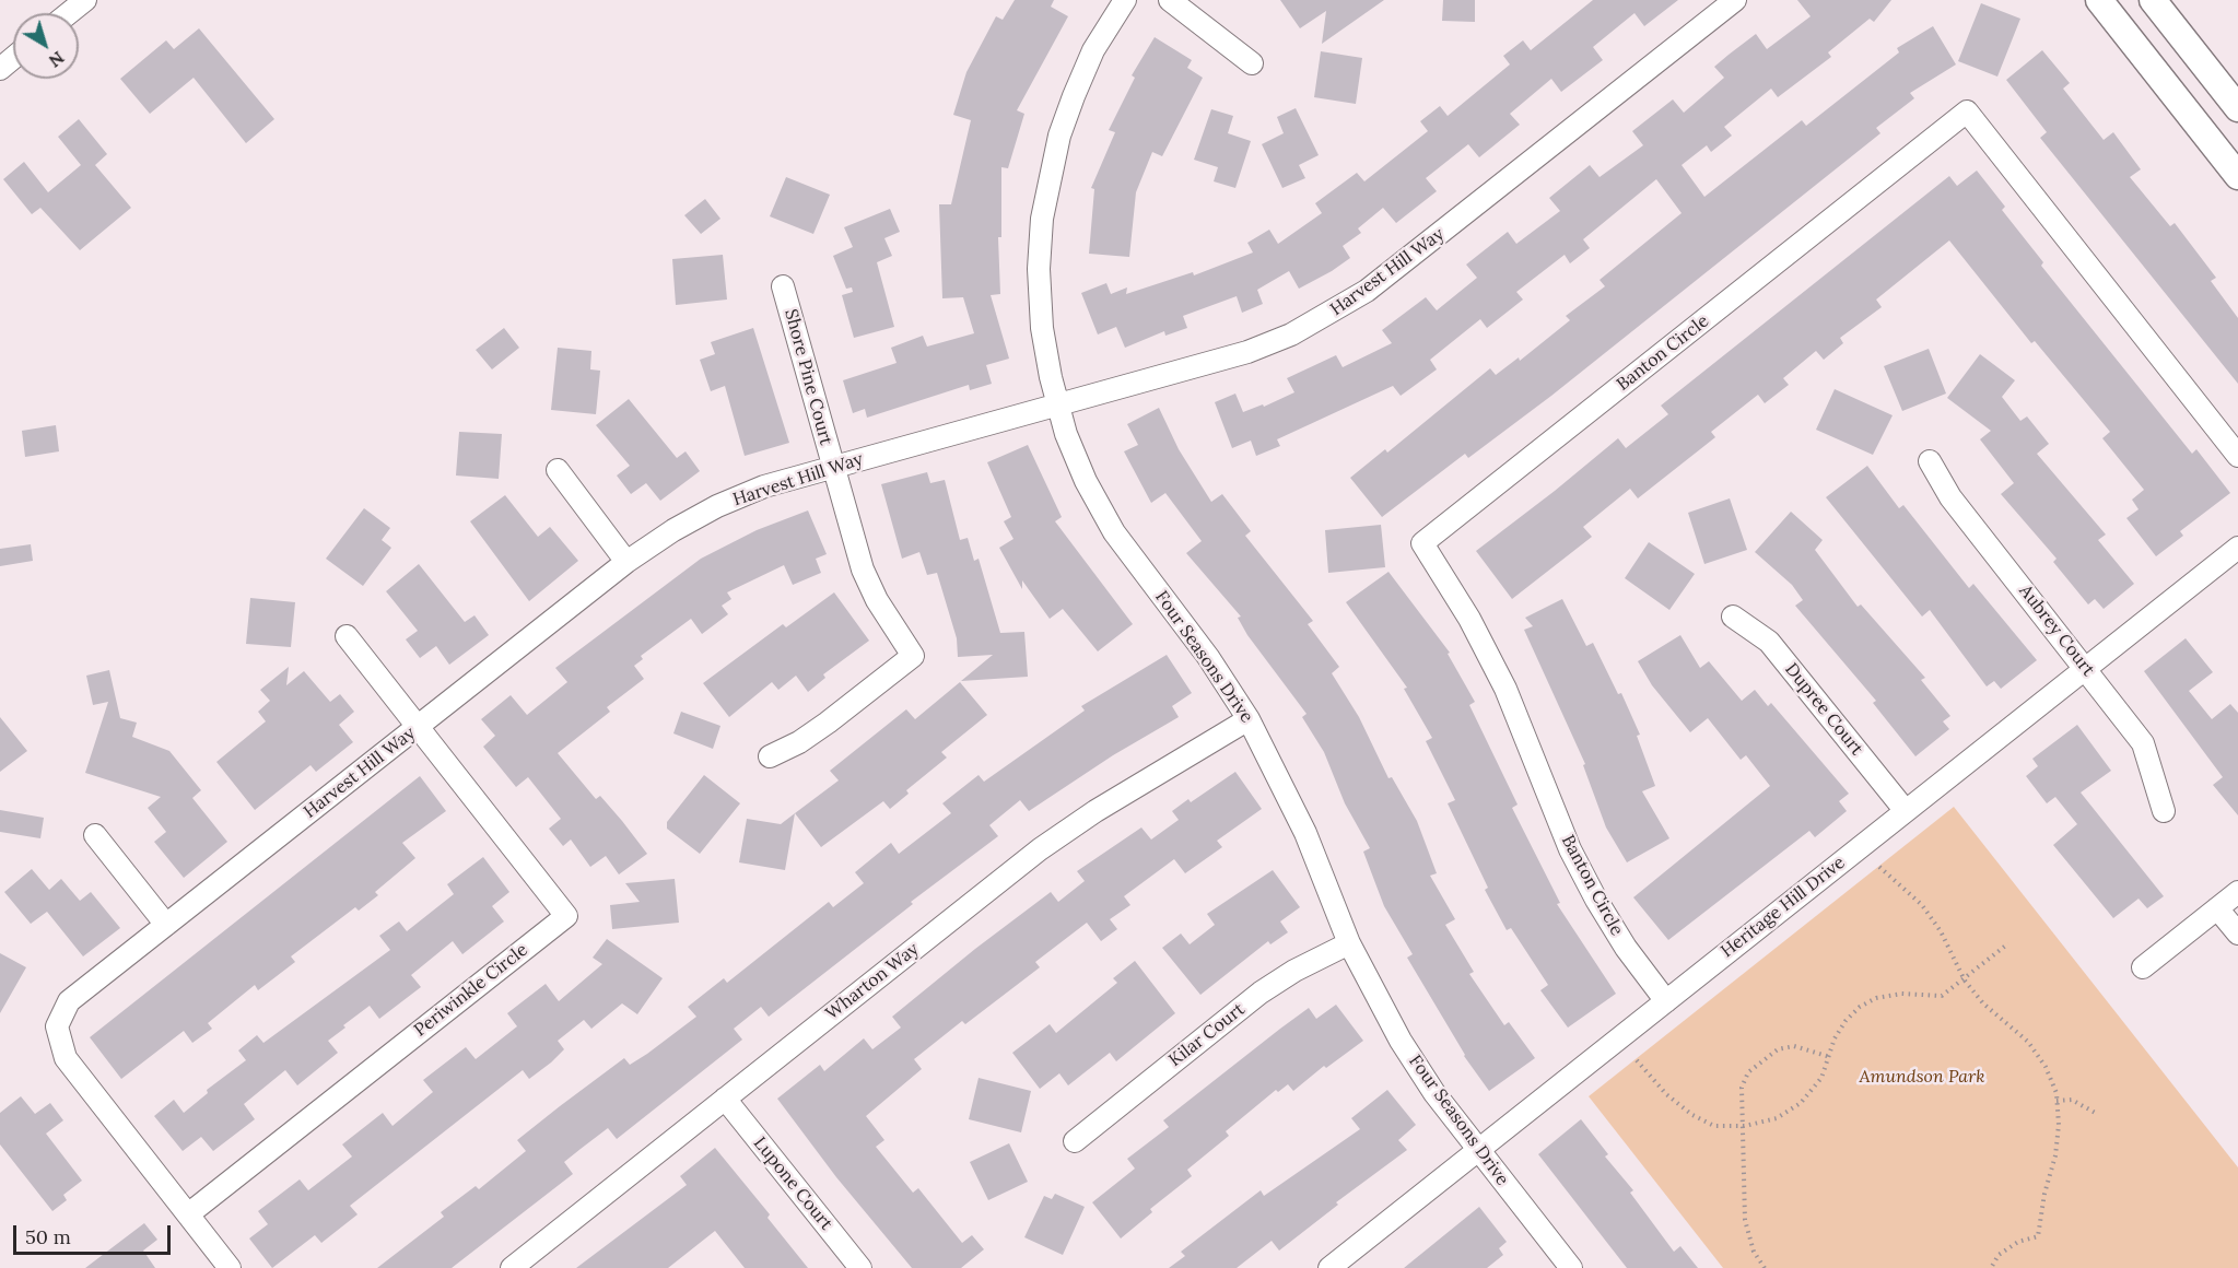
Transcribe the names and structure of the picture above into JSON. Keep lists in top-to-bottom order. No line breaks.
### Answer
{"streets":{"street":["Harvest Hill Way","Banton Circle","Shore Pine Court","Aubrey Court","Four Seasons Drive","Dupree Court","Heritage Hill Drive","Wharton Way","Periwinkle Circle","Kilar Court","Lupone Court"]},"crossings":[["Harvest Hill Way","Shore Pine Court"],["Harvest Hill Way","Four Seasons Drive"],["Harvest Hill Way","Periwinkle Circle"],["Banton Circle","Heritage Hill Drive"],["Aubrey Court","Heritage Hill Drive"],["Four Seasons Drive","Heritage Hill Drive"],["Four Seasons Drive","Wharton Way"],["Four Seasons Drive","Kilar Court"],["Dupree Court","Heritage Hill Drive"],["Wharton Way","Lupone Court"]],"parks":["Amundson Park"],"scale_bar":"50 m","north":"bottom right"}
